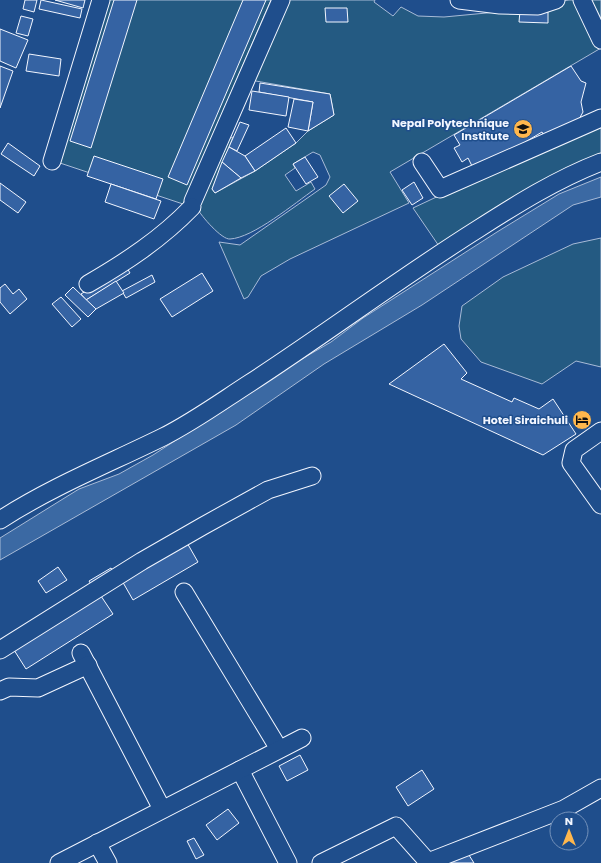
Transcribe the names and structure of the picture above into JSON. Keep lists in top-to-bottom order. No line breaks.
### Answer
{"places":{"school or university":["Nepal Polytechnique Institute"],"hotel":["Hotel Siraichuli"]},"north":"top"}
